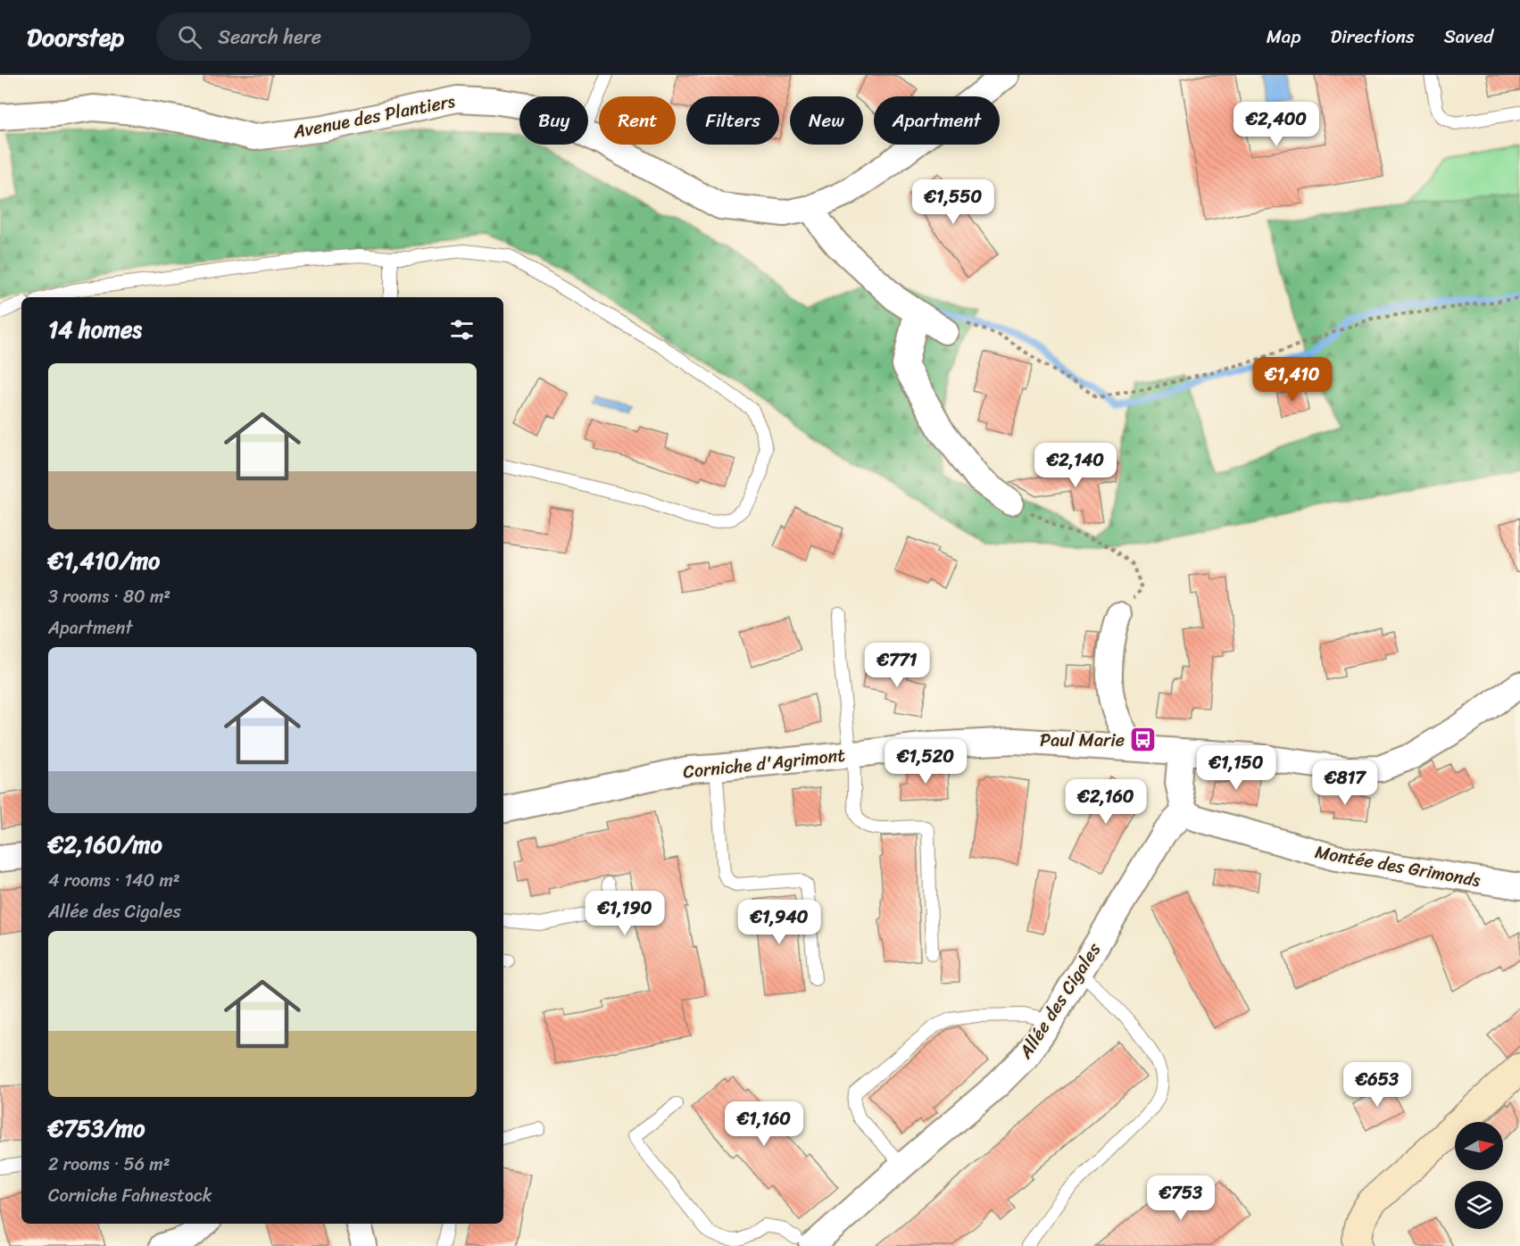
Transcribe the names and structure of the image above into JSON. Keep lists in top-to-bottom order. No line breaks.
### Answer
{"streets":{"street":["Avenue des Plantiers","Corniche d'Agrimont","Montée des Grimonds","Allée des Cigales"]},"crossings":[["Montée des Grimonds","Allée des Cigales"]],"places":{"bus stop":["Paul Marie"]},"north":"right","page":{"header":"Doorstep","search":"Search here","nav":["Map","Directions","Saved"],"chip":["Buy","Rent","Filters","New","Apartment"],"price":["€2,400","€1,550","€1,410","€2,140","€771","€1,520","€1,150","€817","€2,160","€1,190","€1,940","€653","€1,160","€753"],"heading":"14 homes","list":[{"name":"€1,410/mo","note":"3 rooms · 80 m² · Apartment"},{"name":"€2,160/mo","note":"4 rooms · 140 m² · Allée des Cigales"},{"name":"€753/mo","note":"2 rooms · 56 m² · Corniche Fahnestock"}]}}
